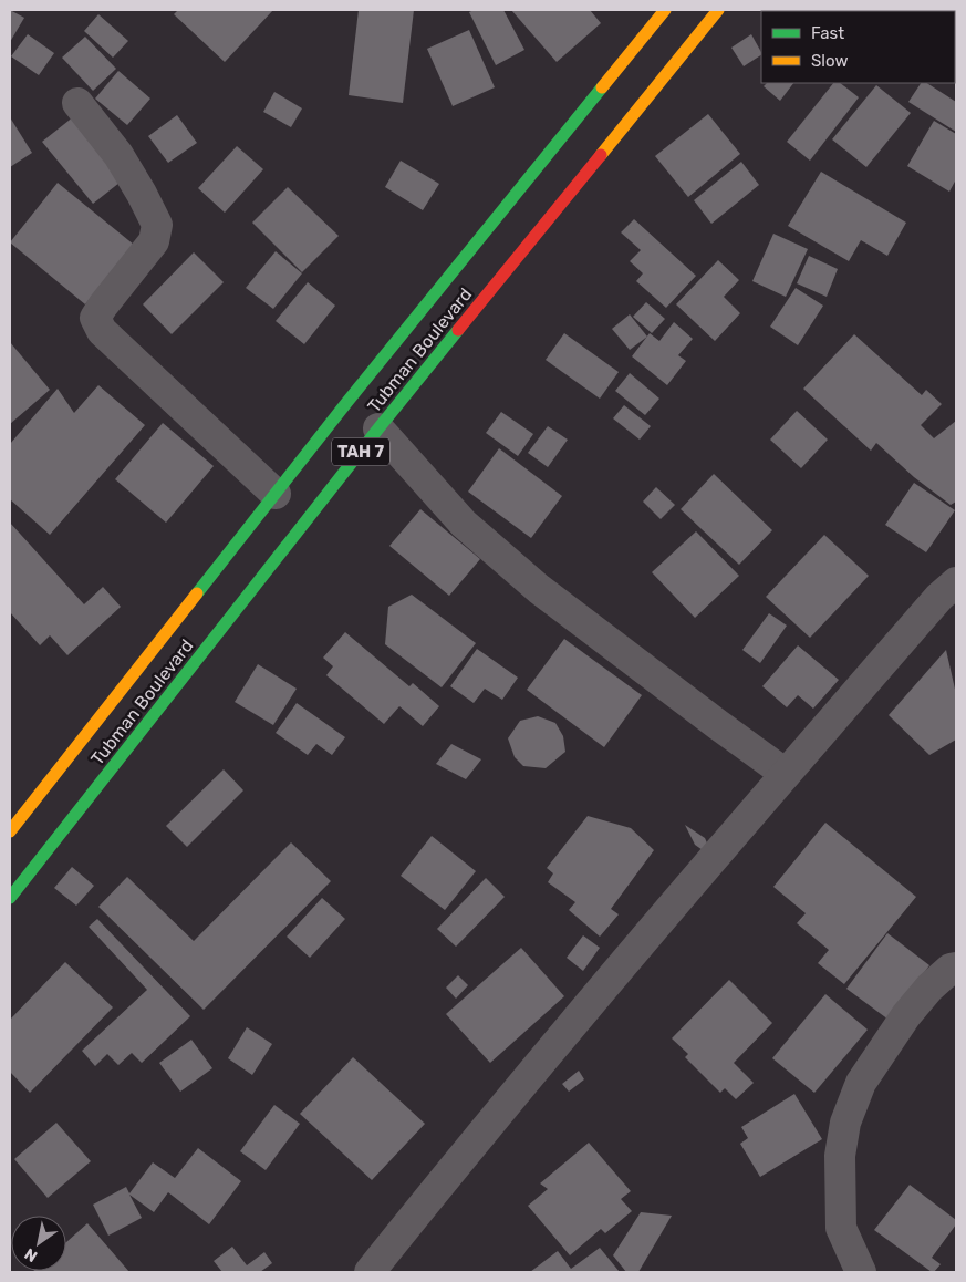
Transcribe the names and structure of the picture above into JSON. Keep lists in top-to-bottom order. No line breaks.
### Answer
{"streets":{"highway":["Tubman Boulevard","TAH 7"]},"legend":["Fast","Slow"],"north":"bottom left"}
